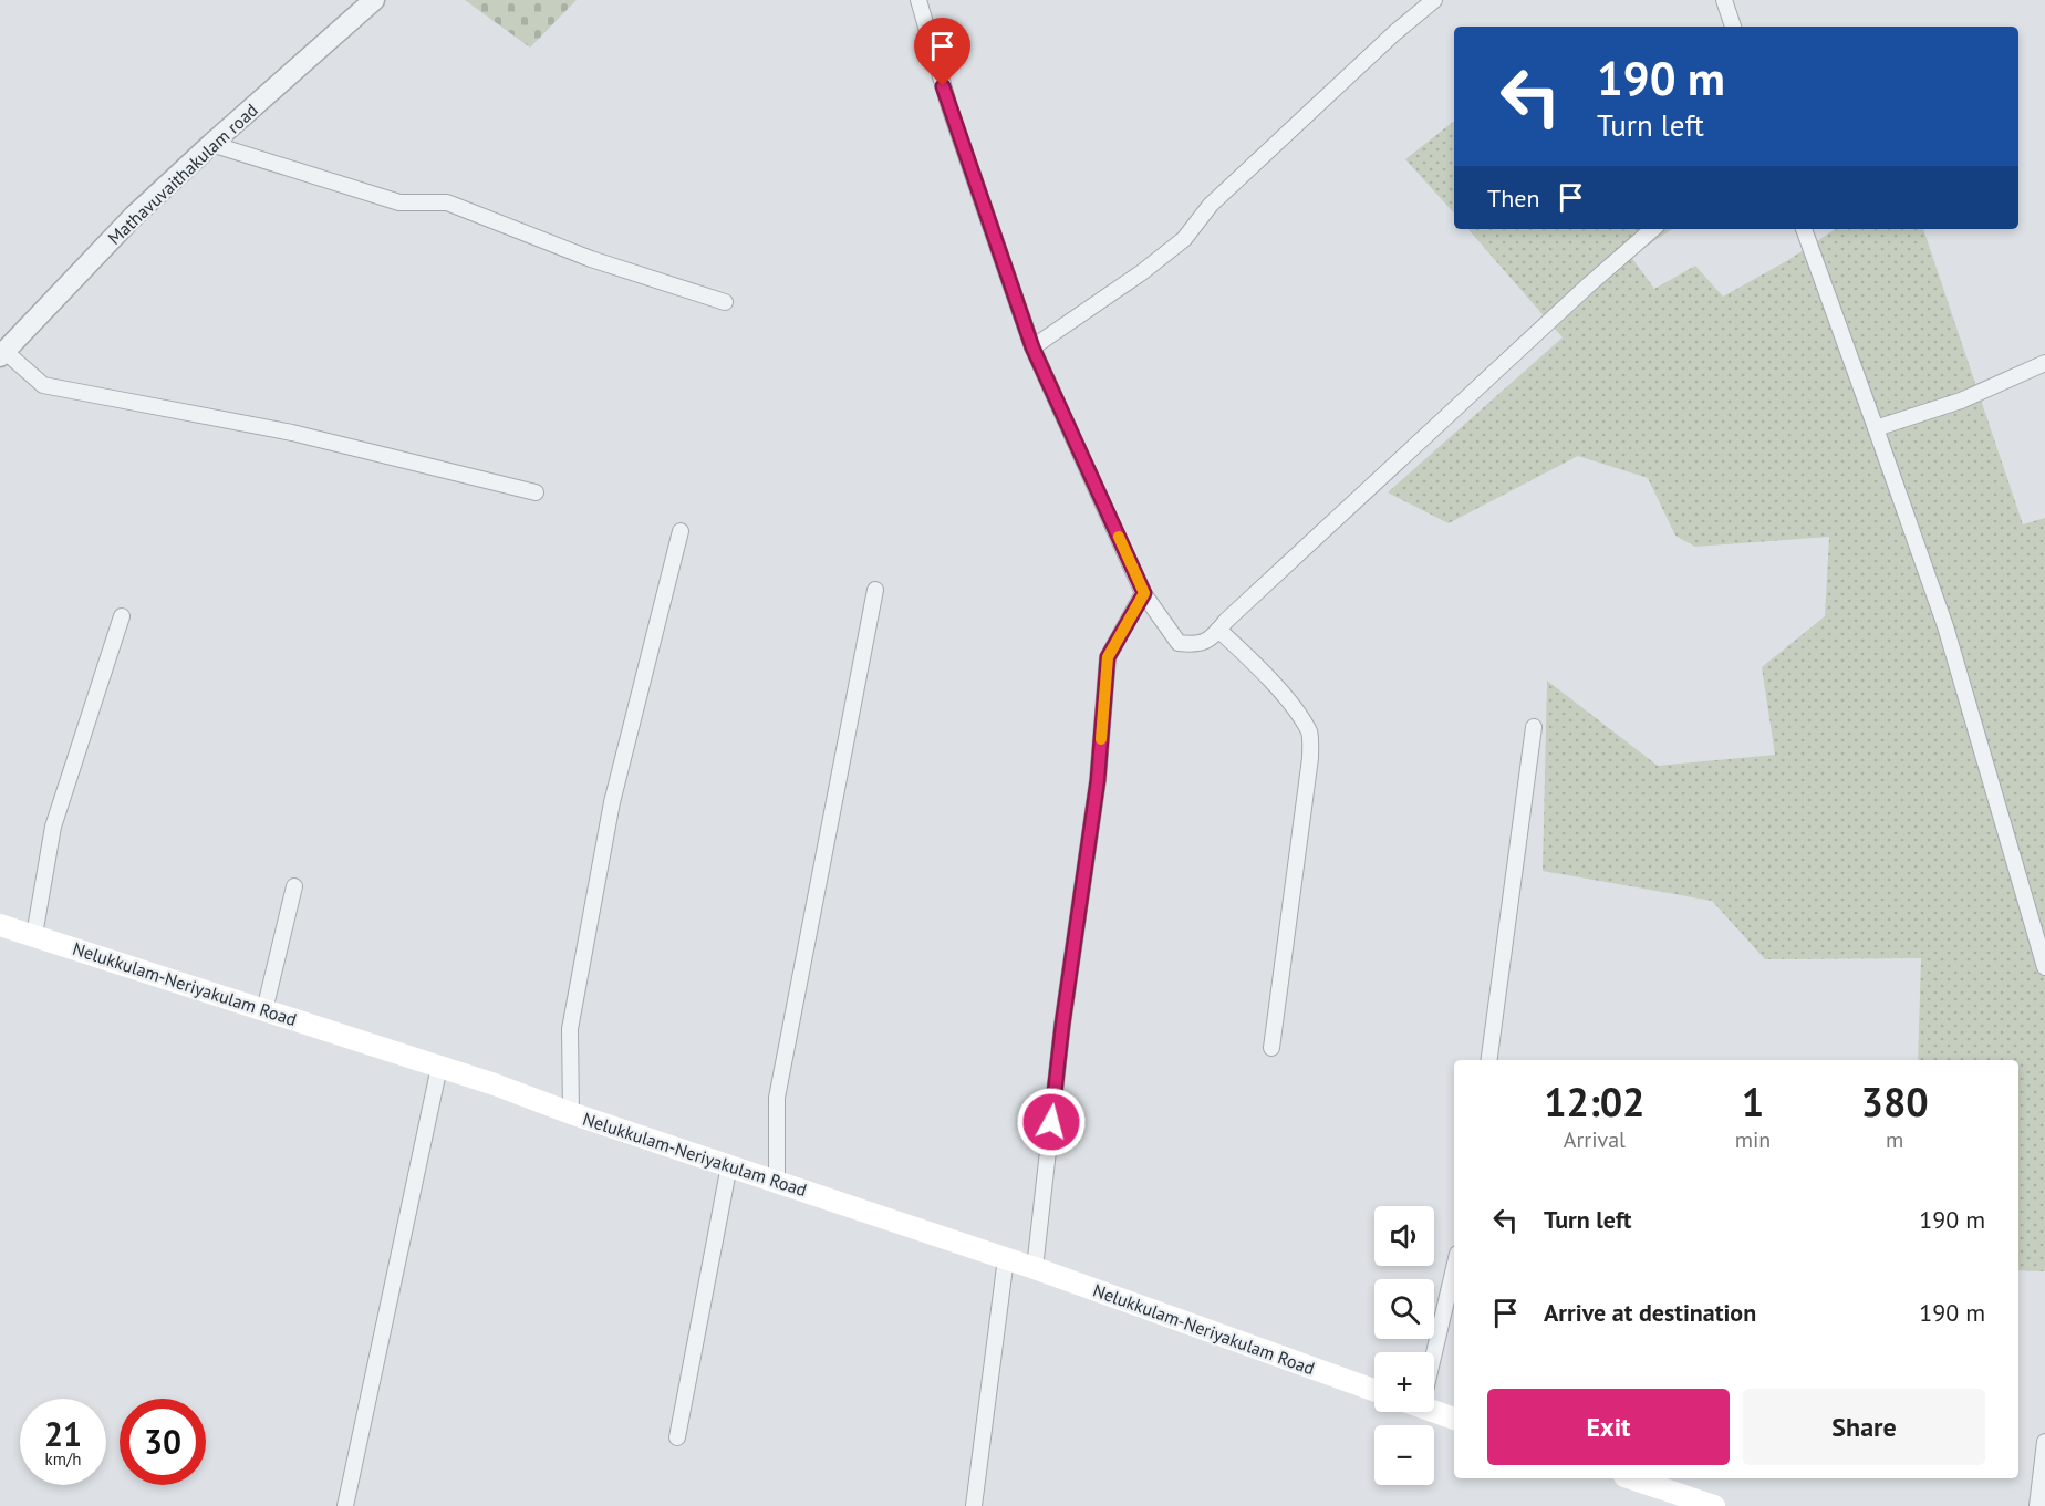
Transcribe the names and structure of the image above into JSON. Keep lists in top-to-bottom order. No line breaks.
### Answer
{"streets":{"main road":["Nelukkulam-Neriyakulam Road"],"street":["Mathavuvaithakulam road"]},"page":{"turn":["190 m","Turn left"],"then":"Then","eta":["12:02","Arrival","1","min","380","m"],"list":[{"name":"Turn left","value":"190 m"},{"name":"Arrive at destination","value":"190 m"}],"map_buttons":["+","−"],"buttons":["Exit","Share"],"speed":"21 km/h","limit":"30"}}
